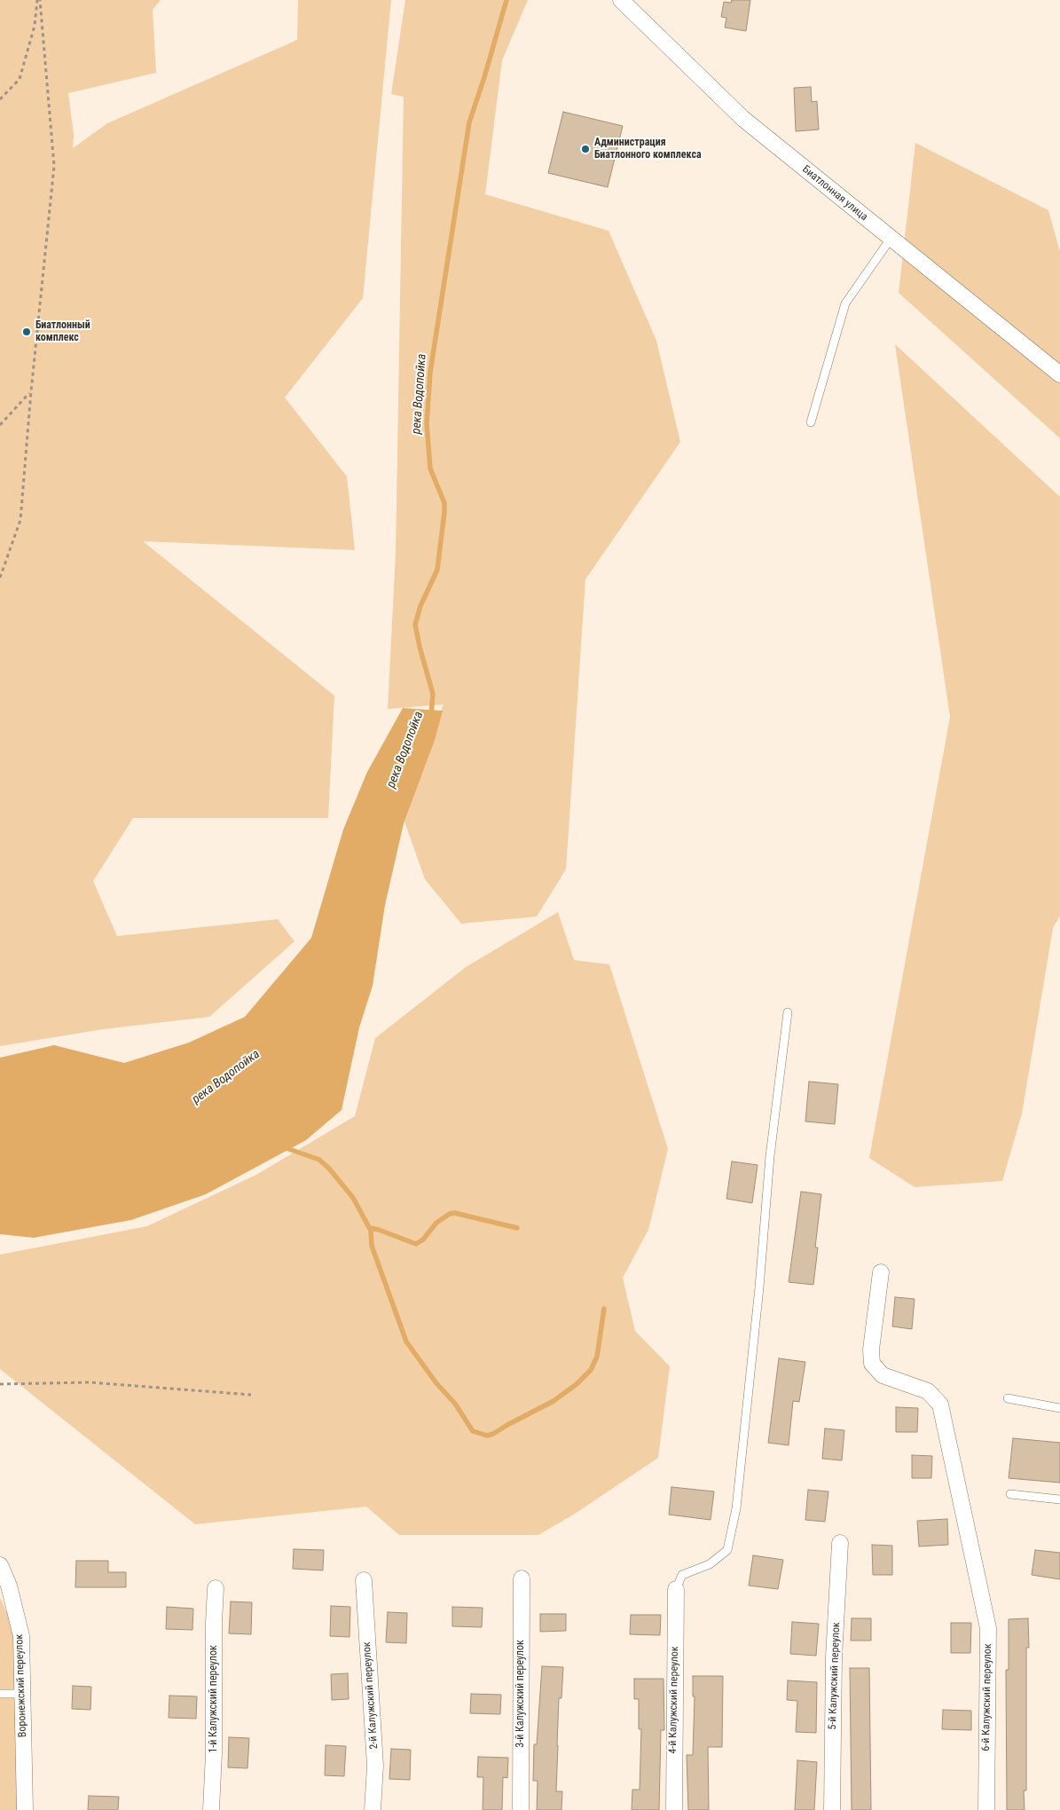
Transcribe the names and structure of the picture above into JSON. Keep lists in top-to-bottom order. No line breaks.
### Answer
{"streets":{"street":["Биатлонная улица","5-й Калужский переулок","Воронежский переулок","3-й Калужский переулок","2-й Калужский переулок","6-й Калужский переулок","1-й Калужский переулок","4-й Калужский переулок"]},"water":["река Водопойка"],"places":["Администрация Биатлонного комплекса","Биатлонный комплекс"]}
